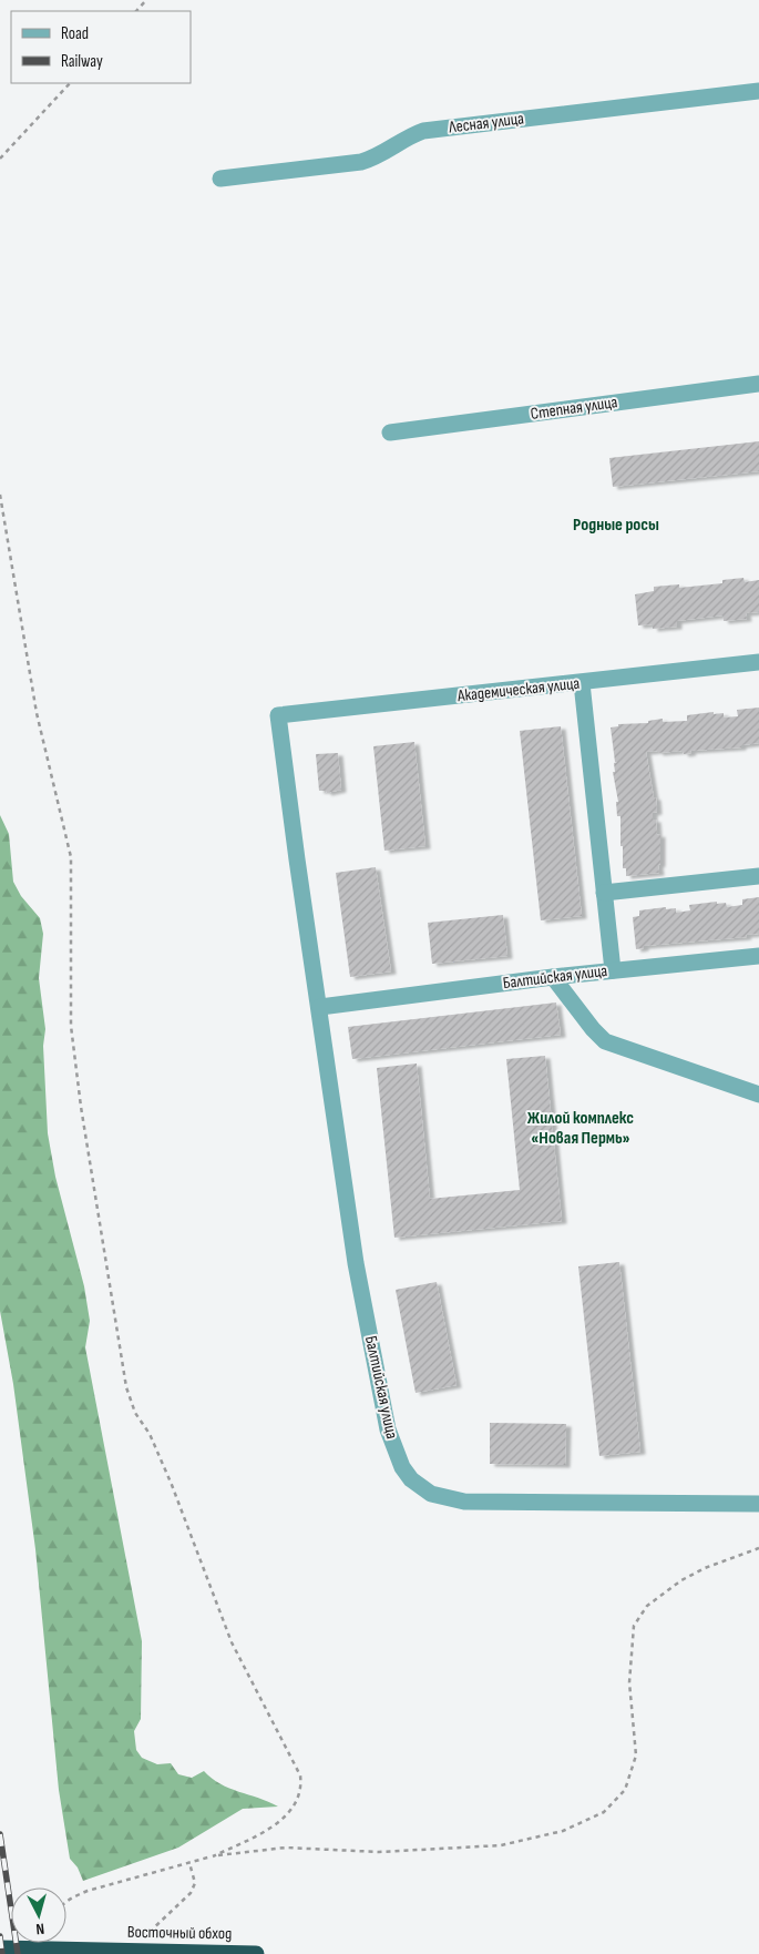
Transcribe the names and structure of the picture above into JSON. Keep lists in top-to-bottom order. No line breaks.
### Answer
{"streets":{"highway":["Восточный обход"],"street":["Лесная улица","Степная улица","Академическая улица","Балтийская улица"]},"crossings":[["Академическая улица","Балтийская улица"]],"districts":["Родные росы","Жилой комплекс «Новая Пермь»"],"legend":["Road","Railway"],"north":"bottom"}
